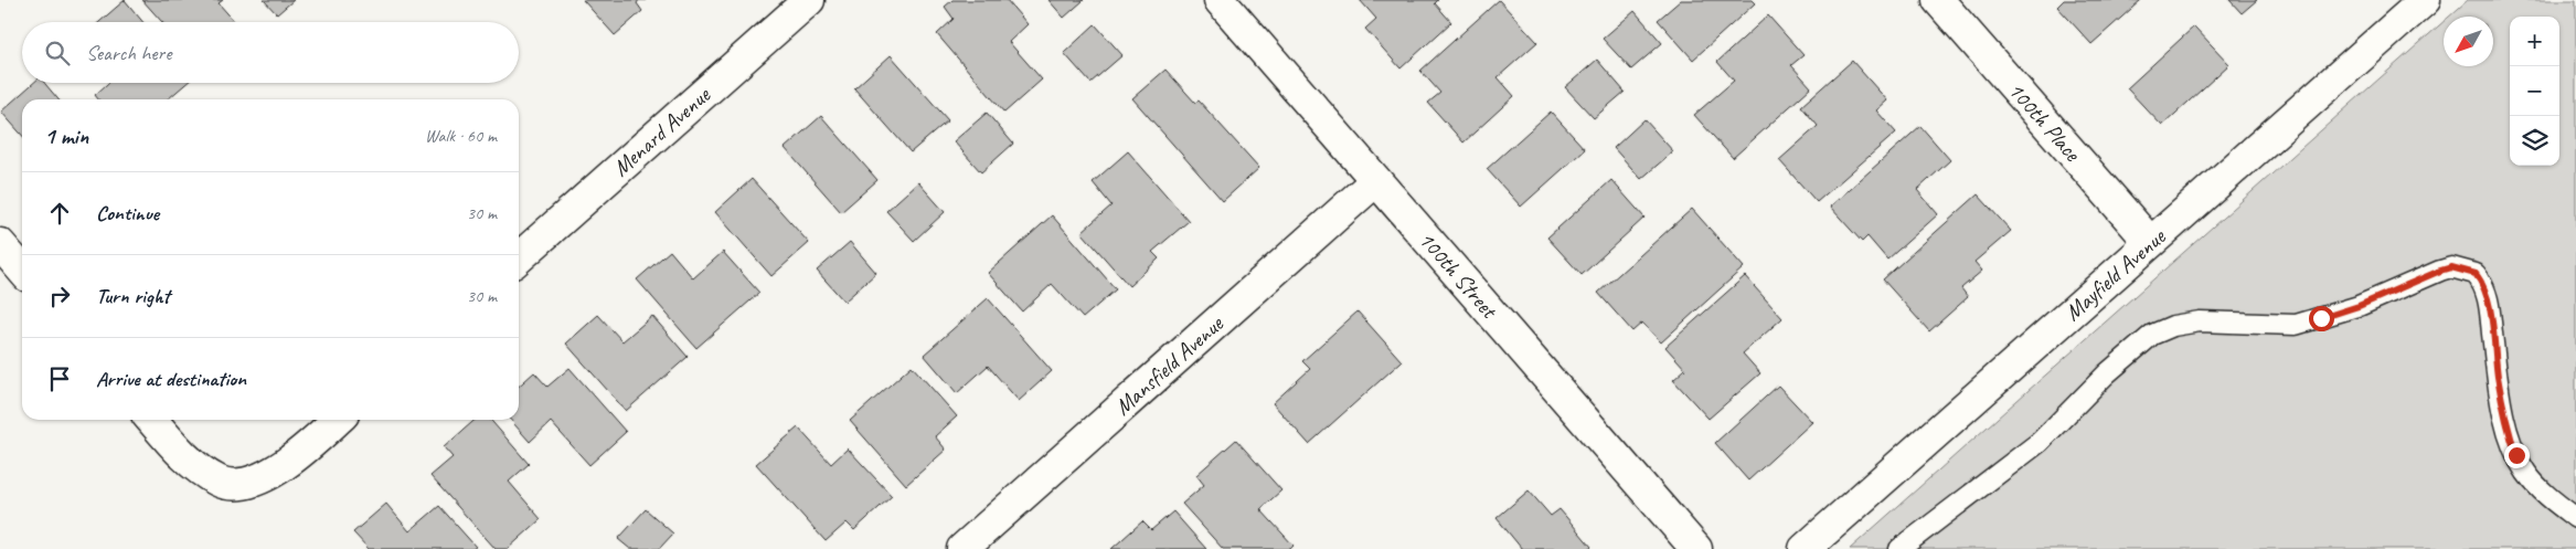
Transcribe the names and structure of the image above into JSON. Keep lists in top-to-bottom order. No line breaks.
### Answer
{"streets":{"street":["100th Place","Menard Avenue","Mayfield Avenue","100th Street","Mansfield Avenue"]},"crossings":[["100th Place","Mayfield Avenue"],["100th Street","Mansfield Avenue"]],"north":"bottom left","page":{"map_buttons":["+","−"],"search":"Search here","heading":["1 min","Walk · 60 m"],"list":[["Continue","30 m"],["Turn right","30 m"],"Arrive at destination"]}}
